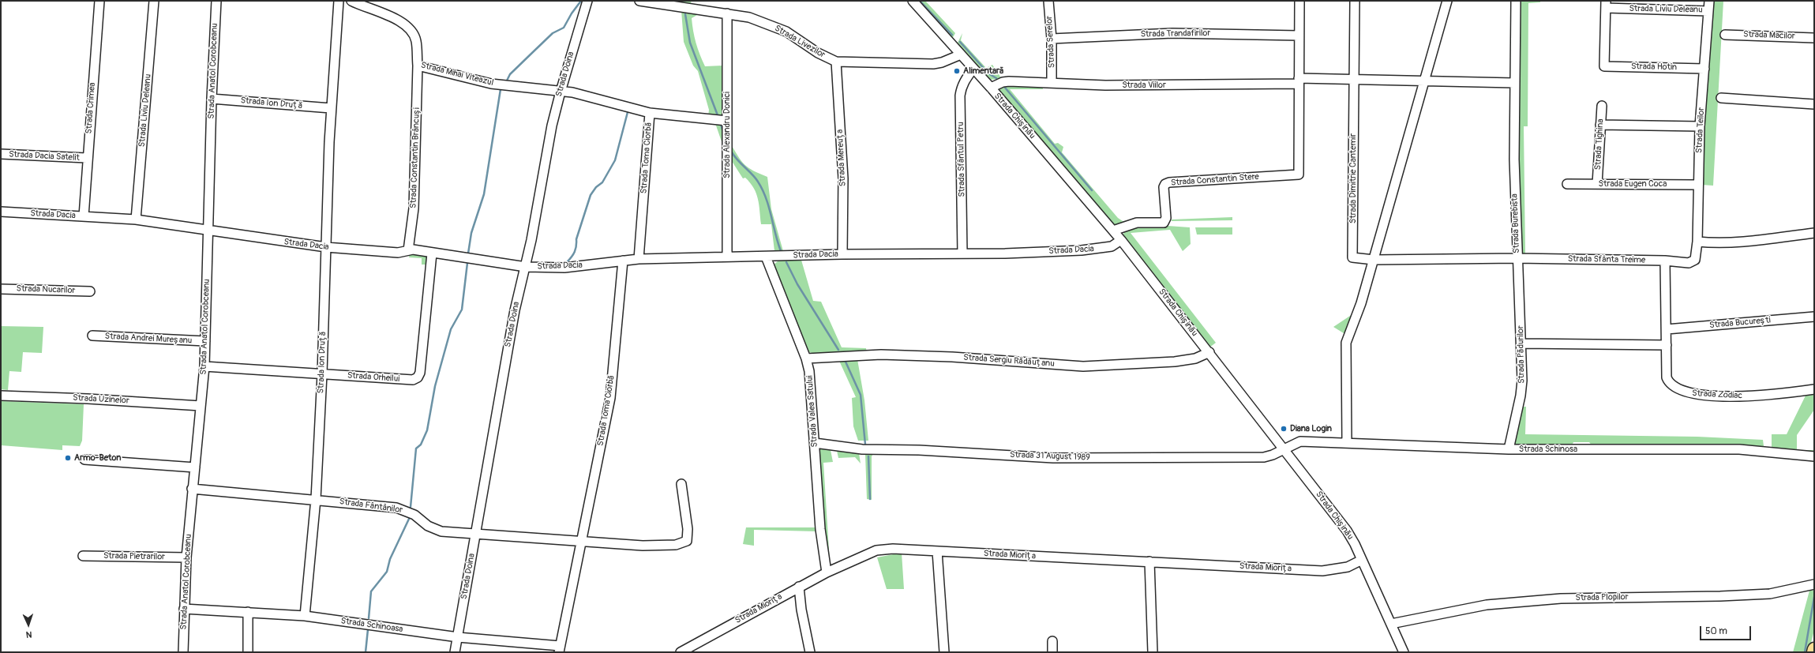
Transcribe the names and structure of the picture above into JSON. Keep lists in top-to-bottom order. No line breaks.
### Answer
{"streets":{"street":["Strada Liviu Deleanu","Strada Trandafirilor","Strada Macilor","Strada Livezilor","Strada Serelor","Strada Hotin","Strada Anatol Corobceanu","Strada Mihai Viteazul","Strada Doina","Strada Viilor","Strada Ion Druță","Strada Crimea","Strada Chișinău","Strada Teilor","Strada Alexandru Donici","Strada Tighina","Strada Dacia Satelit","Strada Constantin Brâncuși","Strada Toma Ciorbă","Strada Mereuța","Strada Sfântul Petru","Strada Dimitrie Cantemir","Strada Constantin Stere","Strada Eugen Coca","Strada Dacia","Strada Burebista","Strada Sfânta Treime","Strada Nucarilor","Strada București","Strada Andrei Mureșanu","Strada Pădurilor","Strada Sergiu Rădăuțanu","Strada Orheilui","Strada Zodiac","Strada Uzinelor","Strada Valea Satului","Strada Schinosa","Strada 31 August 1989","Strada Fântânilor","Strada Miorița","Strada Pietrarilor","Strada Plopilor","Strada Schinoasa"]},"crossings":[["Strada Liviu Deleanu","Strada Hotin"],["Strada Liviu Deleanu","Strada Teilor"],["Strada Liviu Deleanu","Strada Dacia"],["Strada Trandafirilor","Strada Serelor"],["Strada Livezilor","Strada Chișinău"],["Strada Livezilor","Strada Alexandru Donici"],["Strada Livezilor","Strada Mereuța"],["Strada Serelor","Strada Viilor"],["Strada Hotin","Strada Teilor"],["Strada Anatol Corobceanu","Strada Ion Druță"],["Strada Anatol Corobceanu","Strada Dacia"],["Strada Anatol Corobceanu","Strada Andrei Mureșanu"],["Strada Anatol Corobceanu","Strada Orheilui"],["Strada Anatol Corobceanu","Strada Uzinelor"],["Strada Anatol Corobceanu","Strada Fântânilor"],["Strada Anatol Corobceanu","Strada Pietrarilor"],["Strada Anatol Corobceanu","Strada Schinoasa"],["Strada Mihai Viteazul","Strada Doina"],["Strada Mihai Viteazul","Strada Constantin Brâncuși"],["Strada Mihai Viteazul","Strada Toma Ciorbă"],["Strada Doina","Strada Toma Ciorbă"],["Strada Doina","Strada Dacia"],["Strada Doina","Strada Fântânilor"],["Strada Doina","Strada Schinoasa"],["Strada Viilor","Strada Chișinău"],["Strada Viilor","Strada Constantin Stere"],["Strada Ion Druță","Strada Dacia"],["Strada Ion Druță","Strada Orheilui"],["Strada Ion Druță","Strada Fântânilor"],["Strada Ion Druță","Strada Schinoasa"],["Strada Crimea","Strada Dacia Satelit"],["Strada Crimea","Strada Dacia"],["Strada Chișinău","Strada Sfântul Petru"],["Strada Chișinău","Strada Constantin Stere"],["Strada Chișinău","Strada Dacia"],["Strada Chișinău","Strada Sergiu Rădăuțanu"],["Strada Chișinău","Strada Schinosa"],["Strada Chișinău","Strada 31 August 1989"],["Strada Chișinău","Strada Miorița"],["Strada Chișinău","Strada Plopilor"],["Strada Teilor","Strada Eugen Coca"],["Strada Teilor","Strada Sfânta Treime"],["Strada Alexandru Donici","Strada Toma Ciorbă"],["Strada Alexandru Donici","Strada Dacia"],["Strada Tighina","Strada Eugen Coca"],["Strada Constantin Brâncuși","Strada Dacia"],["Strada Toma Ciorbă","Strada Dacia"],["Strada Toma Ciorbă","Strada Fântânilor"],["Strada Toma Ciorbă","Strada Schinoasa"],["Strada Mereuța","Strada Dacia"],["Strada Sfântul Petru","Strada Dacia"],["Strada Dimitrie Cantemir","Strada Burebista"],["Strada Dacia","Strada Orheilui"],["Strada Dacia","Strada Valea Satului"],["Strada Burebista","Strada Sfânta Treime"],["Strada Burebista","Strada Pădurilor"],["Strada Sfânta Treime","Strada Pădurilor"],["Strada Sfânta Treime","Strada Zodiac"],["Strada București","Strada Zodiac"],["Strada Pădurilor","Strada Schinosa"],["Strada Sergiu Rădăuțanu","Strada Valea Satului"],["Strada Valea Satului","Strada 31 August 1989"],["Strada Valea Satului","Strada Miorița"],["Strada Schinosa","Strada 31 August 1989"]],"places":["Alimentară","Diana Login","Armo-Beton"],"scale_bar":"50 m","north":"bottom"}
